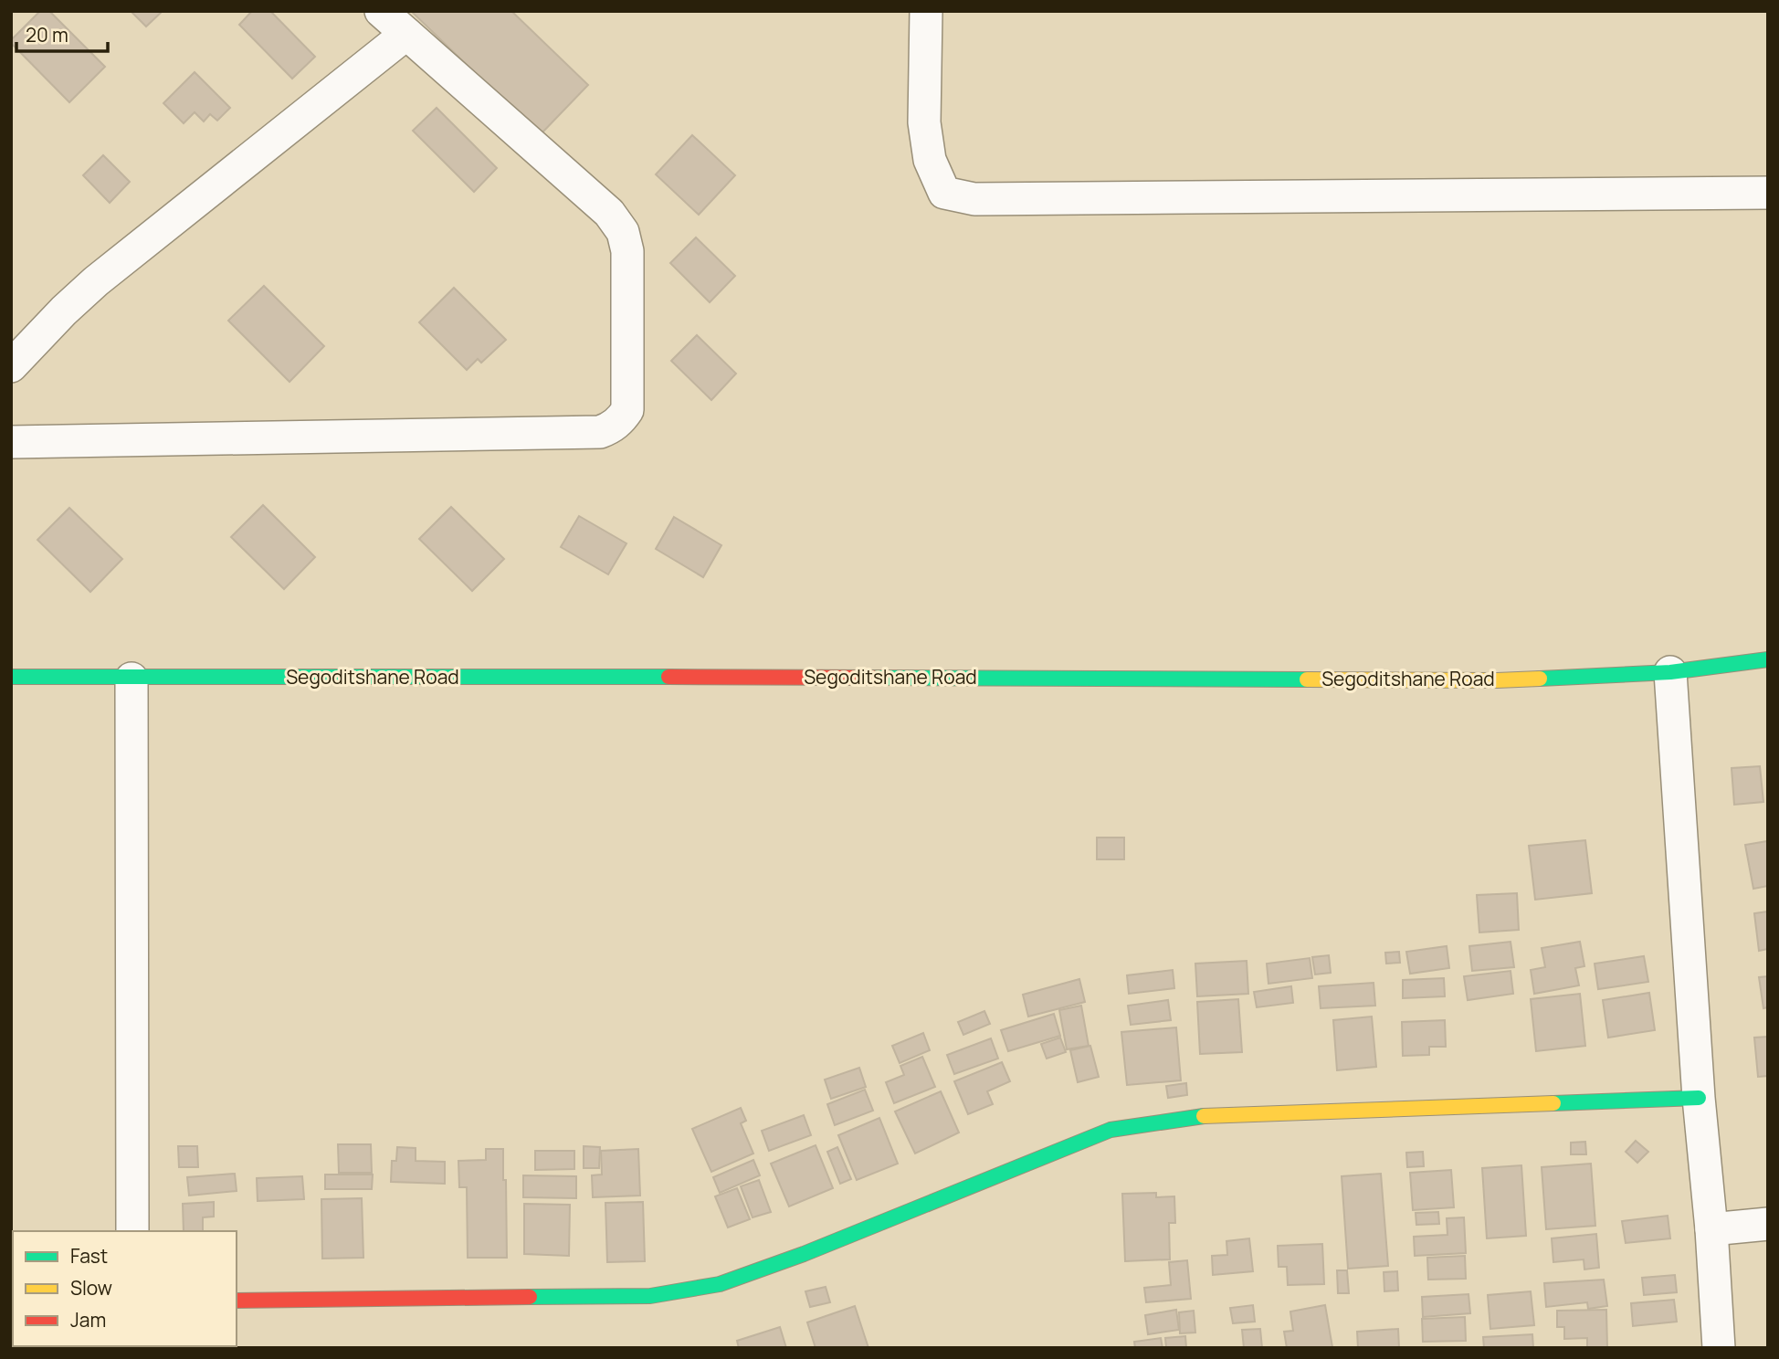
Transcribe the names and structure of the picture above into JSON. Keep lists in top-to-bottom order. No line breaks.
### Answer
{"streets":{"street":["Segoditshane Road"]},"legend":["Fast","Slow","Jam"],"scale_bar":"20 m"}
